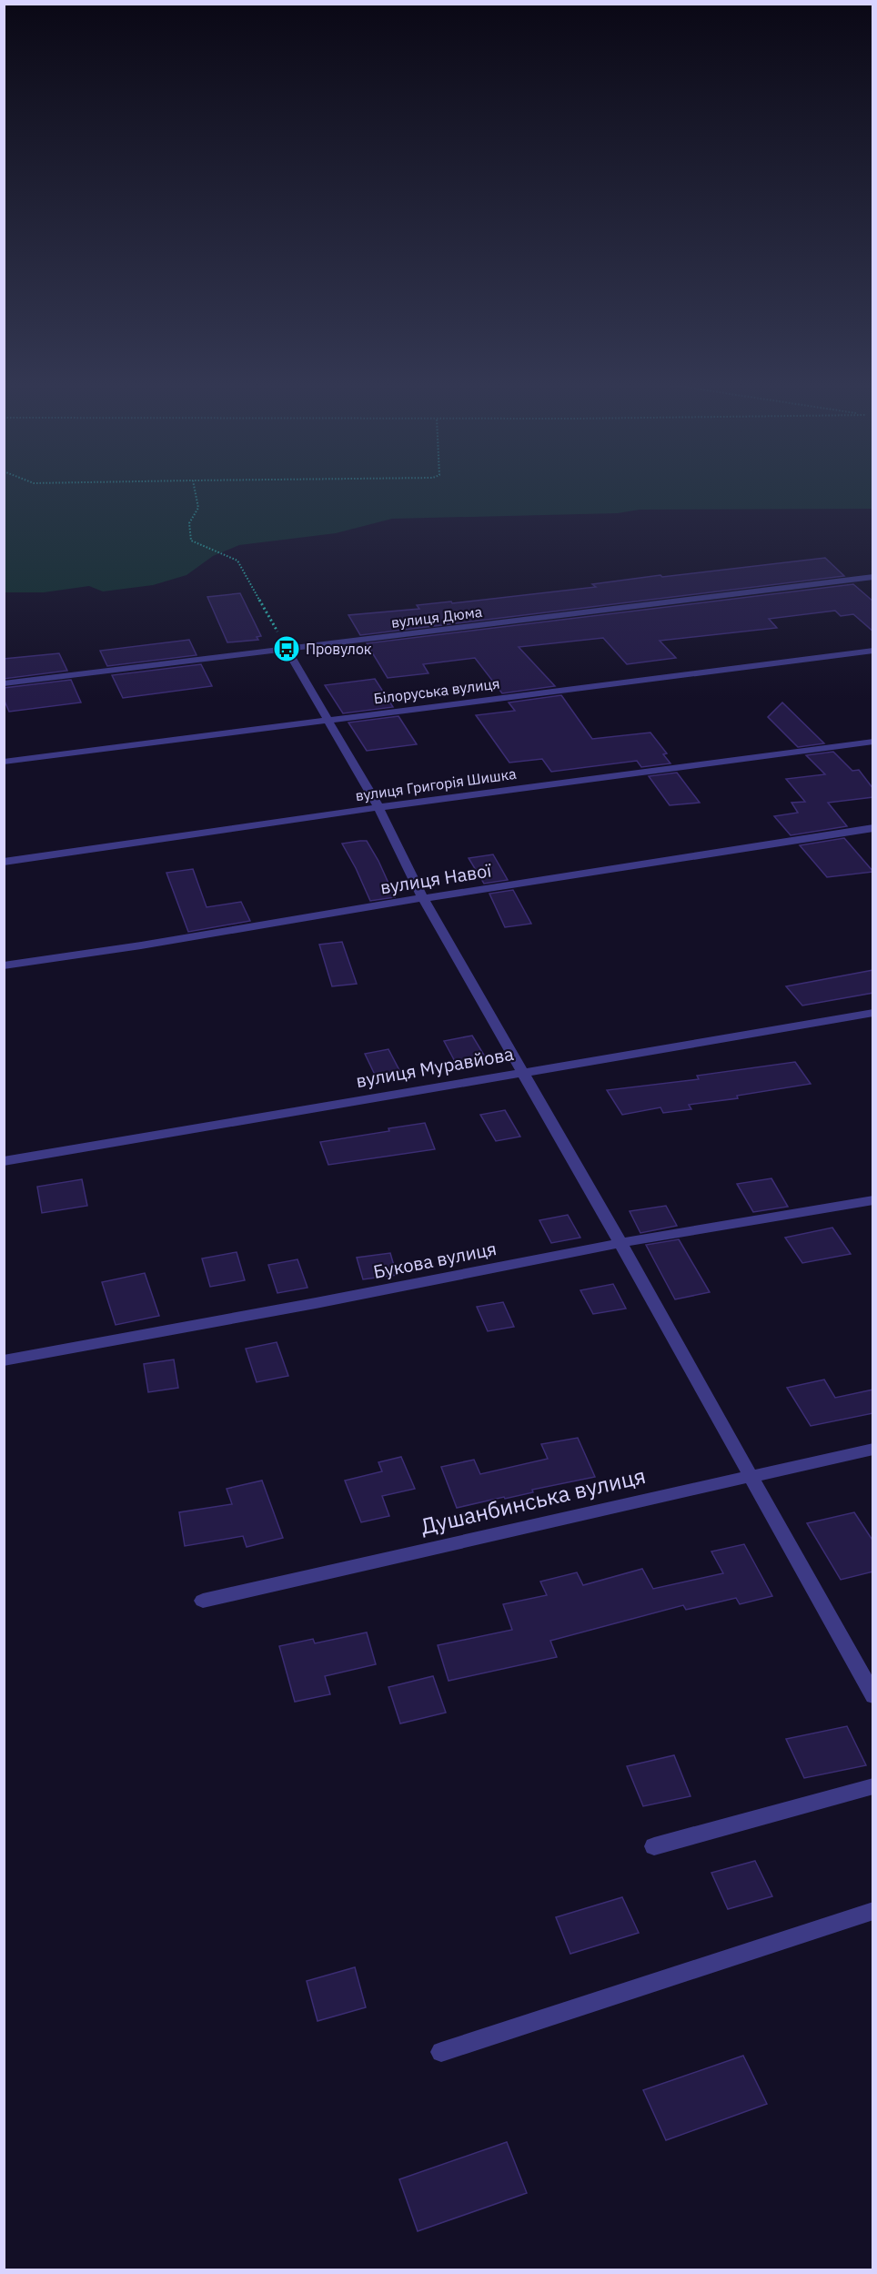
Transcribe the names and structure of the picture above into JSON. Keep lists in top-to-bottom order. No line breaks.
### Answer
{"streets":{"street":["вулиця Дюма","Білоруська вулиця","вулиця Григорія Шишка","вулиця Навої","вулиця Муравйова","Букова вулиця","Душанбинська вулиця"]},"places":{"bus stop":["Провулок"]}}
